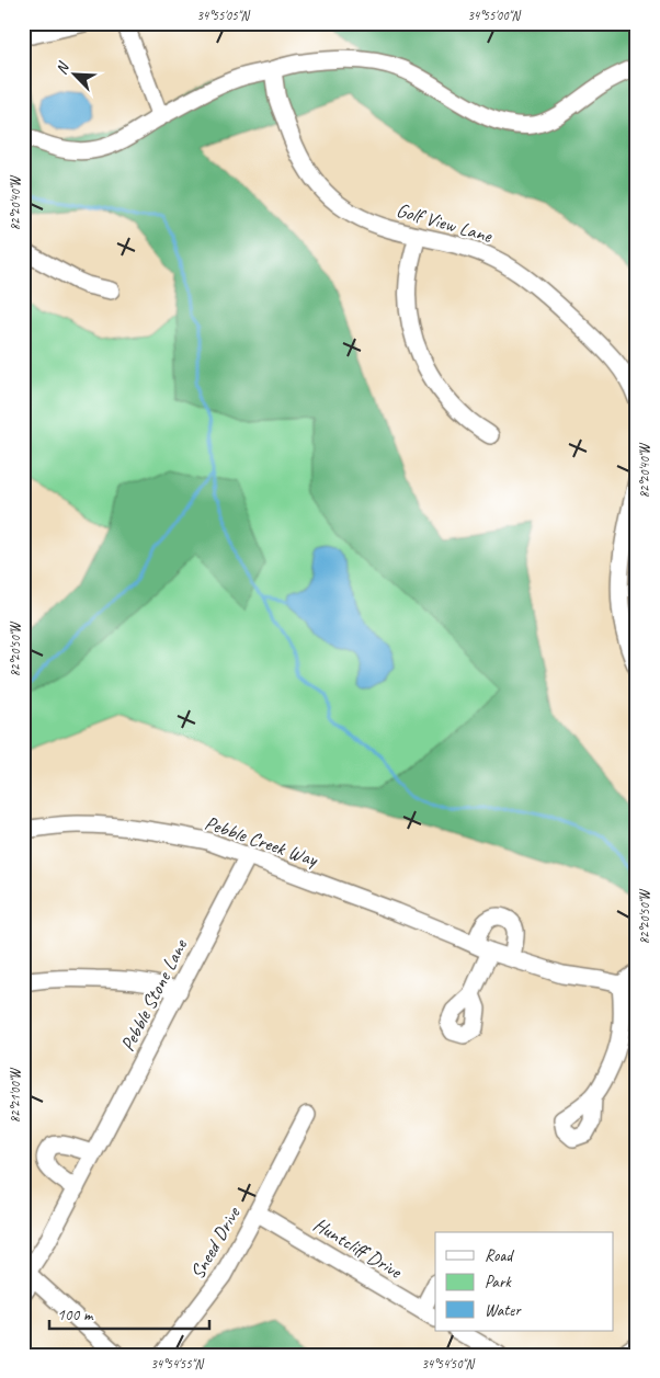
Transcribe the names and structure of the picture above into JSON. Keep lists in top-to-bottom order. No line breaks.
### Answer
{"streets":{"street":["Golf View Lane","Pebble Creek Way","Pebble Stone Lane","Sneed Drive","Huntcliff Drive"]},"crossings":[["Pebble Creek Way","Pebble Stone Lane"],["Sneed Drive","Huntcliff Drive"]],"legend":["Road","Park","Water"],"scale_bar":"100 m","north":"top left","coordinates":["34°55'05\"N","34°55'00\"N","82°20'40\"W","82°20'50\"W","82°21'00\"W","34°54'55\"N","34°54'50\"N"]}
